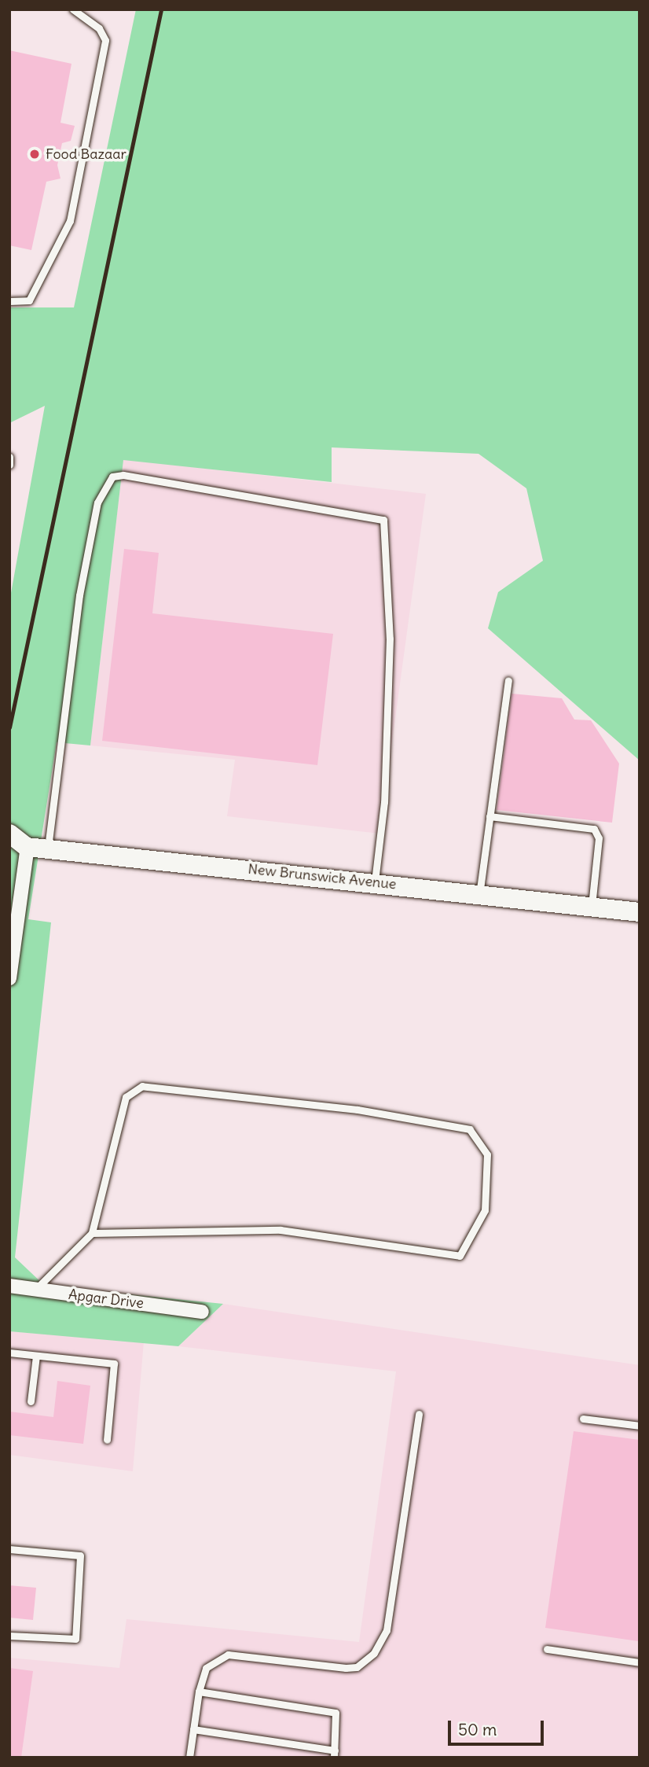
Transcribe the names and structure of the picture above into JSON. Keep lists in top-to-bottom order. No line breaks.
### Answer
{"streets":{"street":["New Brunswick Avenue","Apgar Drive"]},"places":["Food Bazaar"],"scale_bar":"50 m"}
